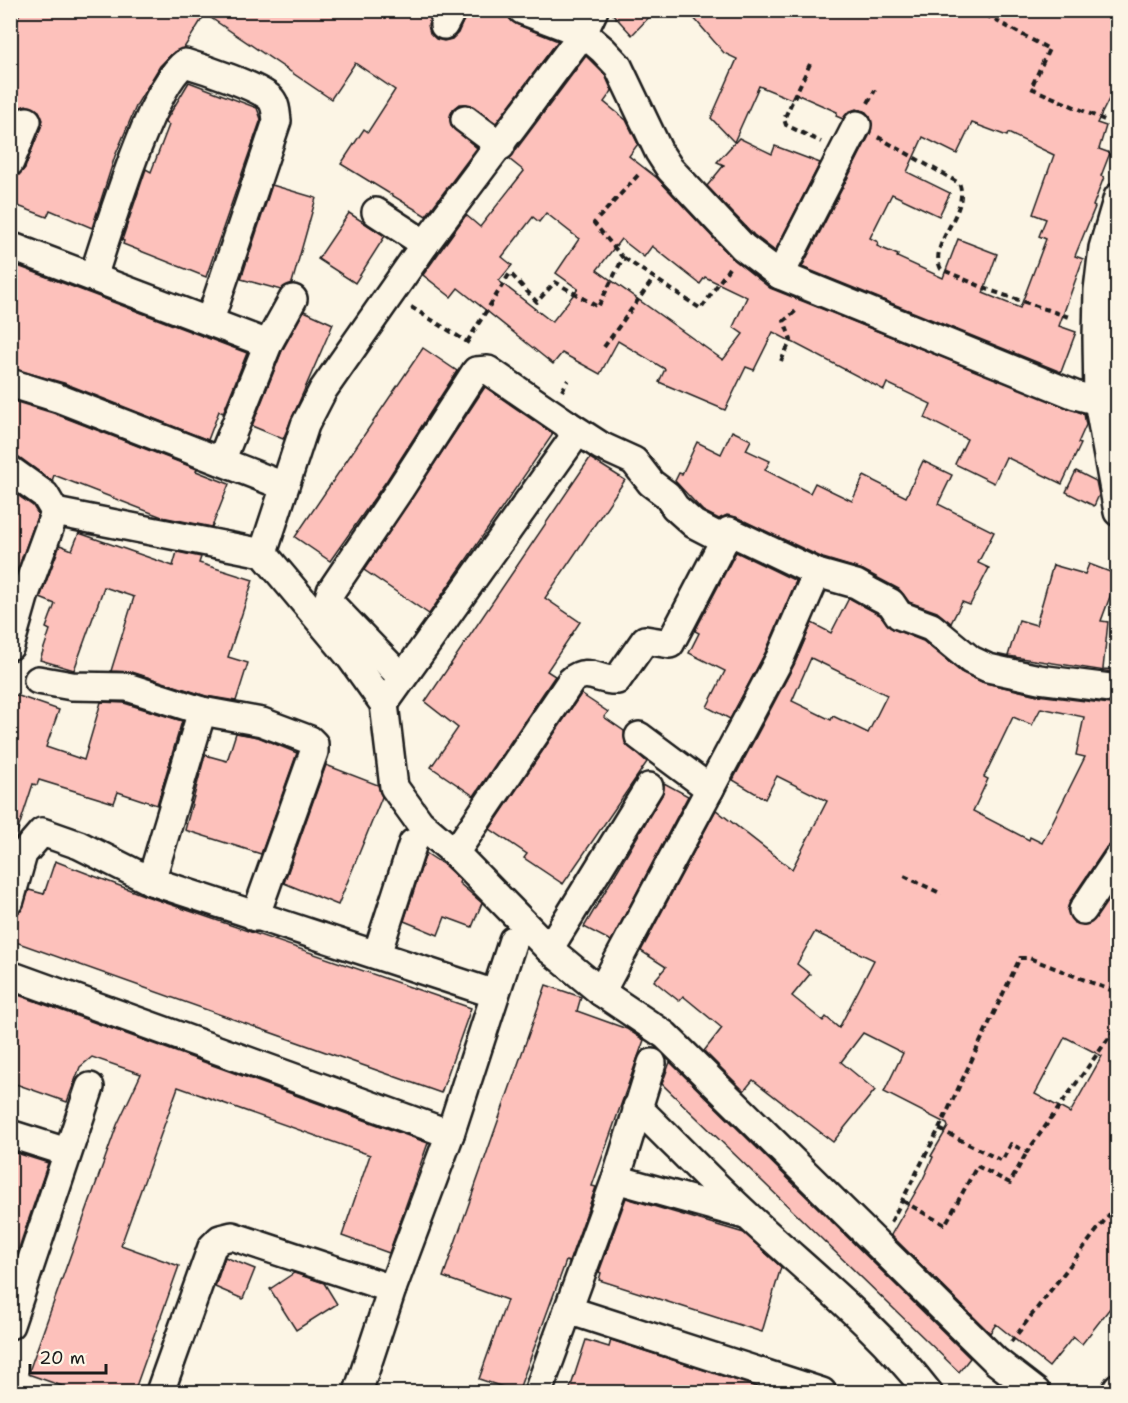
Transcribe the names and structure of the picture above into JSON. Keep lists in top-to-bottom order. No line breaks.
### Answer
{"scale_bar":"20 m"}
